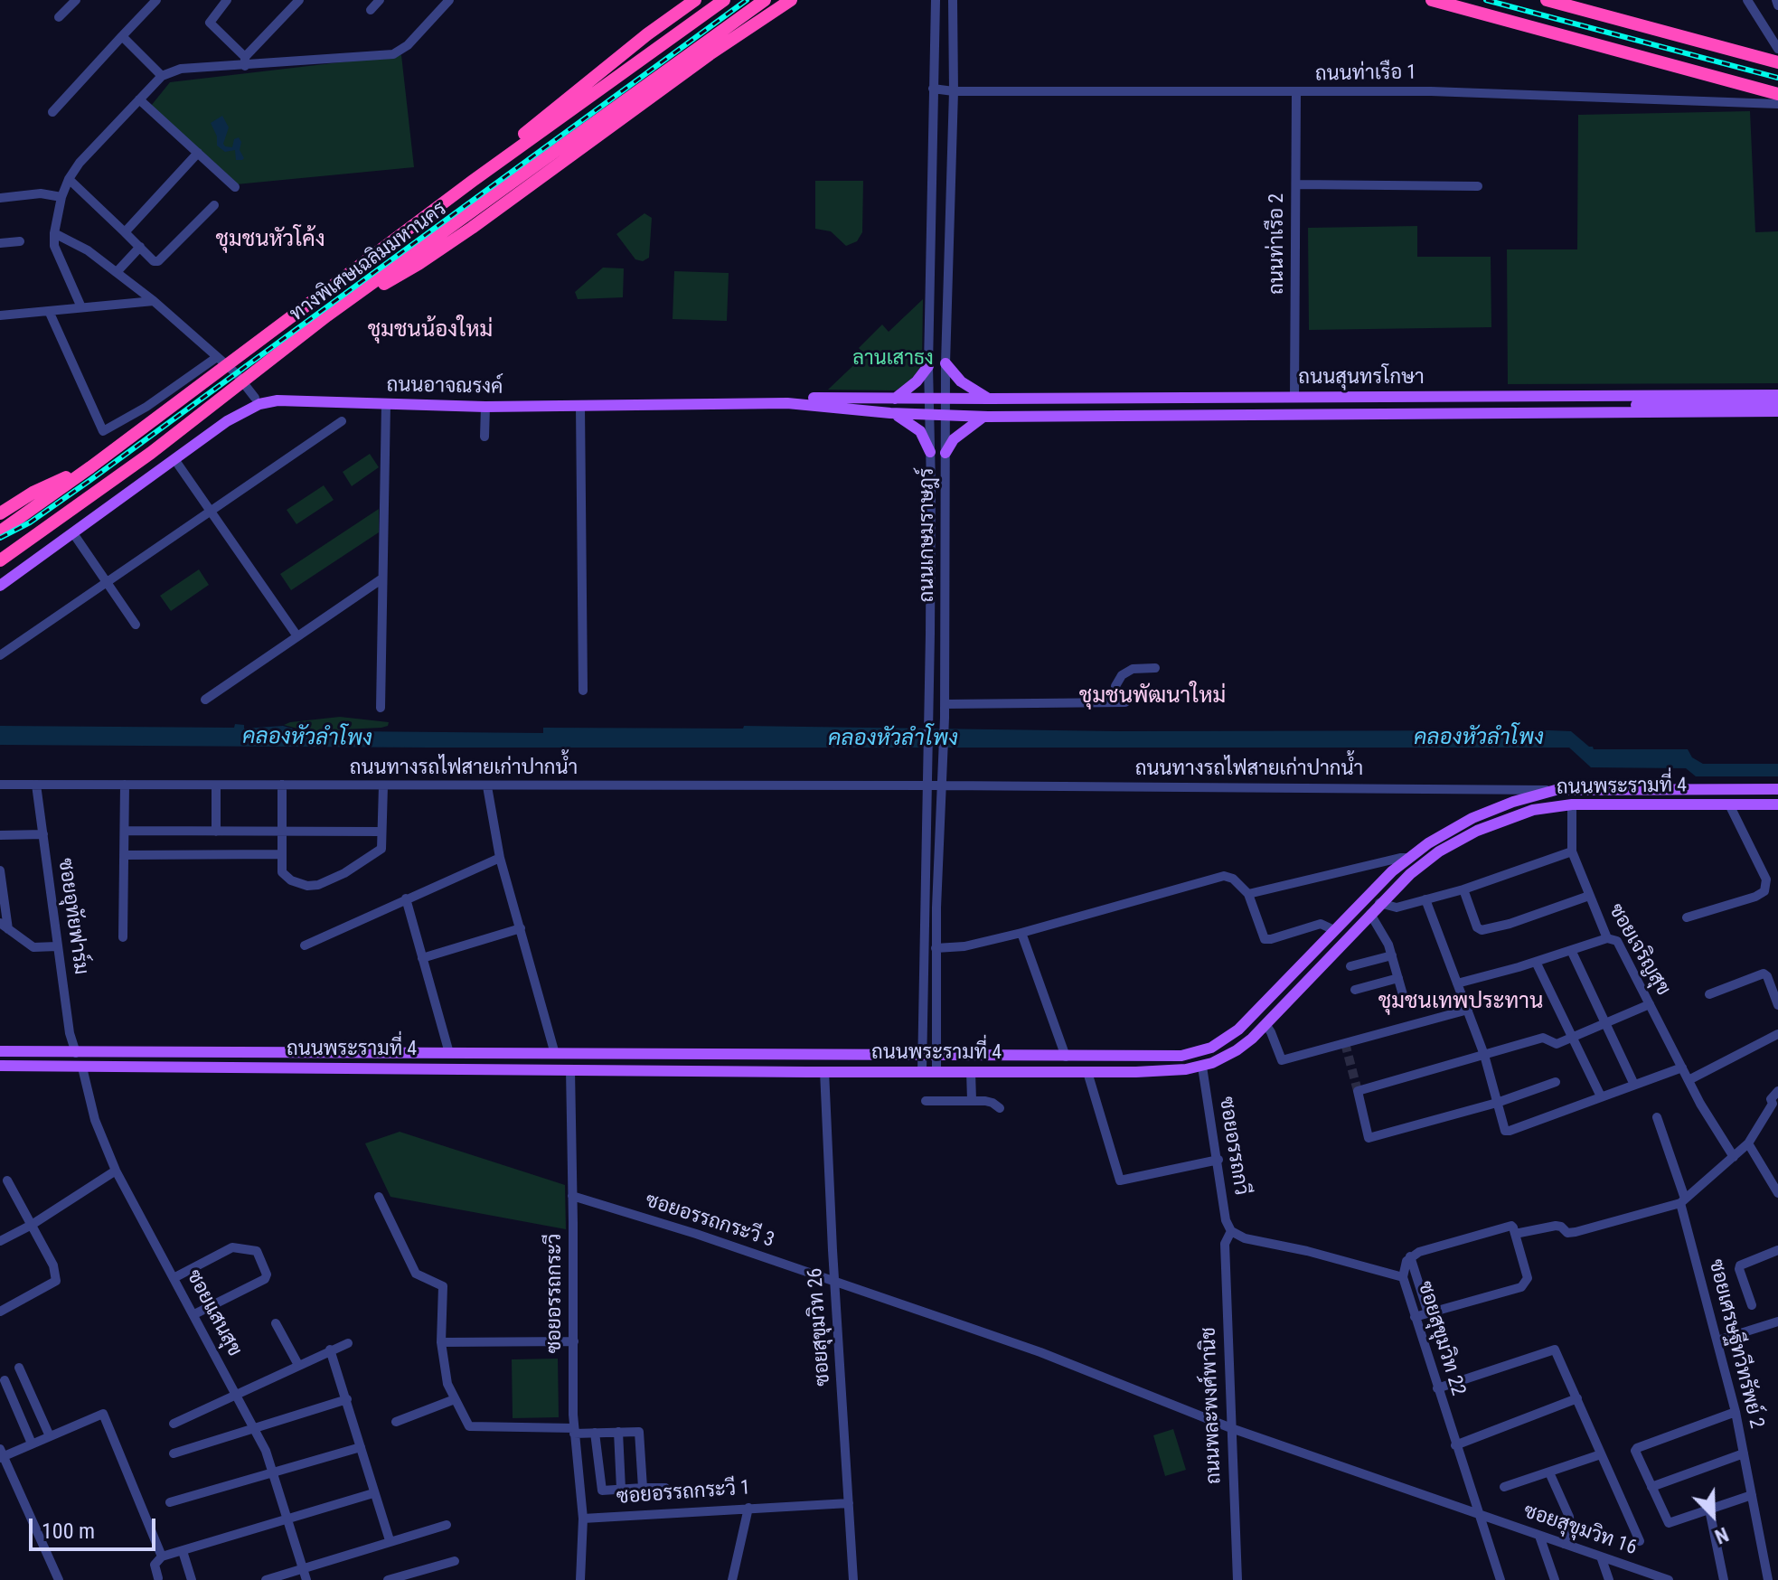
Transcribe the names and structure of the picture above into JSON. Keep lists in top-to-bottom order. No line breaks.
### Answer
{"streets":{"highway":["ทางพิเศษเฉลิมมหานคร"],"main road":["ถนนสุนทรโกษา","ถนนอาจณรงค์","ถนนพระรามที่ 4"],"street":["ถนนท่าเรือ 1","ถนนท่าเรือ 2","ถนนเกษมราษฎร์","ถนนทางรถไฟสายเก่าปากน้ำ","ซอยอุทัยฟาร์ม","ซอยเจริญสุข","ซอยอรรถกวี","ซอยอรรถกระวี 3","ซอยอรรถกระวี","ซอยแสนสุข","ซอยสุขุมวิท 26","ซอยสุขุมวิท 22","ซอยเศรษฐีทวีทรัพย์ 2","ถนนพละพงศ์พานิช","ซอยอรรถกระวี 1","ซอยสุขุมวิท 16"]},"crossings":[["ถนนท่าเรือ 1","ถนนท่าเรือ 2"],["ถนนท่าเรือ 1","ถนนเกษมราษฎร์"],["ถนนท่าเรือ 2","ถนนสุนทรโกษา"],["ถนนสุนทรโกษา","ถนนอาจณรงค์"],["ถนนสุนทรโกษา","ถนนเกษมราษฎร์"],["ถนนอาจณรงค์","ถนนเกษมราษฎร์"],["ถนนเกษมราษฎร์","ถนนทางรถไฟสายเก่าปากน้ำ"],["ถนนเกษมราษฎร์","ถนนพระรามที่ 4"],["ถนนทางรถไฟสายเก่าปากน้ำ","ถนนพระรามที่ 4"],["ถนนทางรถไฟสายเก่าปากน้ำ","ซอยอุทัยฟาร์ม"],["ถนนพระรามที่ 4","ซอยอุทัยฟาร์ม"],["ถนนพระรามที่ 4","ซอยเจริญสุข"],["ถนนพระรามที่ 4","ซอยอรรถกวี"],["ถนนพระรามที่ 4","ซอยอรรถกระวี"],["ถนนพระรามที่ 4","ซอยแสนสุข"],["ถนนพระรามที่ 4","ซอยสุขุมวิท 26"],["ซอยอรรถกวี","ซอยสุขุมวิท 22"],["ซอยอรรถกวี","ถนนพละพงศ์พานิช"],["ซอยอรรถกระวี 3","ซอยอรรถกระวี"],["ซอยอรรถกระวี 3","ซอยสุขุมวิท 26"],["ซอยอรรถกระวี 3","ถนนพละพงศ์พานิช"],["ซอยอรรถกระวี 3","ซอยสุขุมวิท 16"],["ซอยอรรถกระวี","ซอยอรรถกระวี 1"],["ซอยสุขุมวิท 26","ซอยอรรถกระวี 1"],["ซอยสุขุมวิท 22","ถนนพละพงศ์พานิช"],["ซอยสุขุมวิท 22","ซอยสุขุมวิท 16"],["ถนนพละพงศ์พานิช","ซอยสุขุมวิท 16"]],"districts":["ชุมชนหัวโค้ง","ชุมชนน้องใหม่","ชุมชนพัฒนาใหม่","ชุมชนเทพประทาน"],"water":["คลองหัวลำโพง"],"parks":["ลานเสาธง"],"scale_bar":"100 m","north":"bottom right"}
